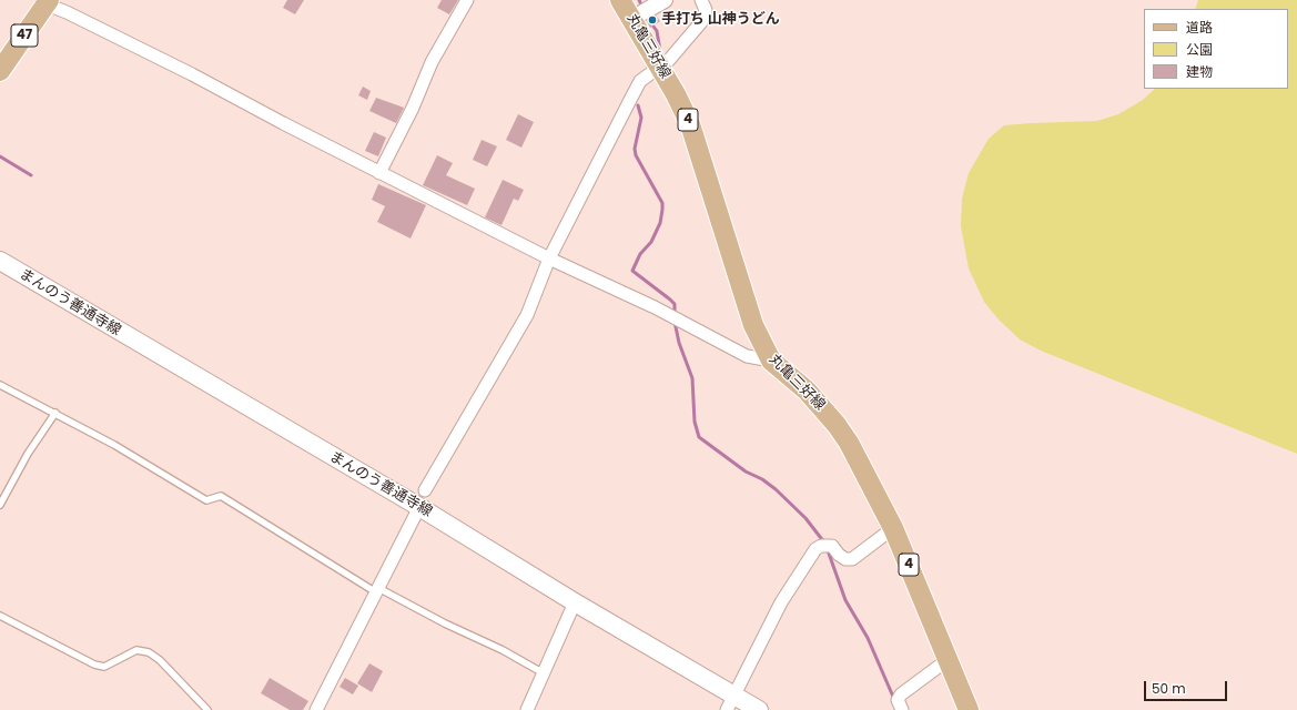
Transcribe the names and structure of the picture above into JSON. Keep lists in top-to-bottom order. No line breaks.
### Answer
{"streets":{"main road":["47","丸亀三好線","4","まんのう善通寺線"]},"places":["手打ち 山神うどん"],"legend":["道路","公園","建物"],"scale_bar":"50 m"}
